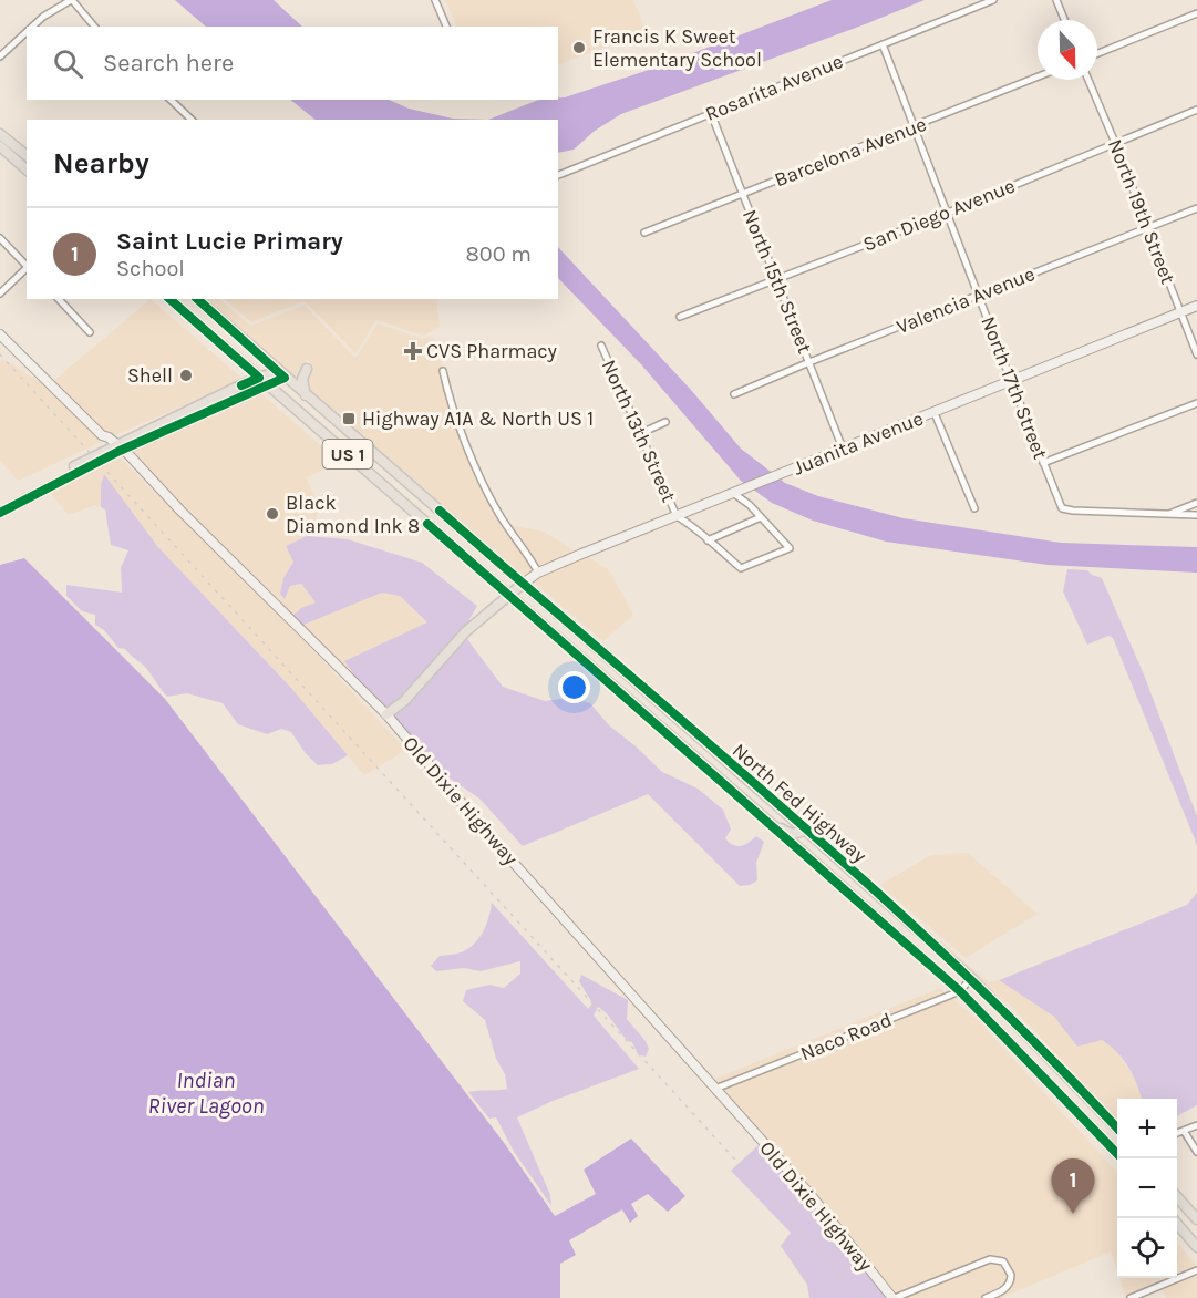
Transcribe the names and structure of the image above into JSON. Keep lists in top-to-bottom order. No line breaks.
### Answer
{"streets":{"main road":["US 1","North Fed Highway"],"street":["Rosarita Avenue","Barcelona Avenue","North 19th Street","San Diego Avenue","North 15th Street","Valencia Avenue","North 17th Street","North 13th Street","Juanita Avenue","Old Dixie Highway","Naco Road"]},"crossings":[["Rosarita Avenue","North 15th Street"],["Rosarita Avenue","North 17th Street"],["Barcelona Avenue","North 15th Street"],["Barcelona Avenue","North 17th Street"],["North 19th Street","San Diego Avenue"],["North 19th Street","Valencia Avenue"],["North 19th Street","Juanita Avenue"],["San Diego Avenue","North 15th Street"],["San Diego Avenue","North 17th Street"],["North 15th Street","Valencia Avenue"],["North 15th Street","Juanita Avenue"],["Valencia Avenue","North 17th Street"],["North 17th Street","Juanita Avenue"],["North 13th Street","Juanita Avenue"],["Juanita Avenue","North Fed Highway"],["US 1","North Fed Highway"],["Old Dixie Highway","Naco Road"],["North Fed Highway","Naco Road"]],"water":["Indian River Lagoon"],"places":{"other":["Francis K Sweet Elementary School","Shell","Black Diamond Ink 8"],"health":["CVS Pharmacy"],"transit":["Highway A1A & North US 1"]},"north":"bottom","page":{"search":"Search here","heading":"Nearby","list":[{"mark":"1","name":"Saint Lucie Primary","note":"School","value":"800 m"}],"map_buttons":["+","−"],"pins":"1"}}
